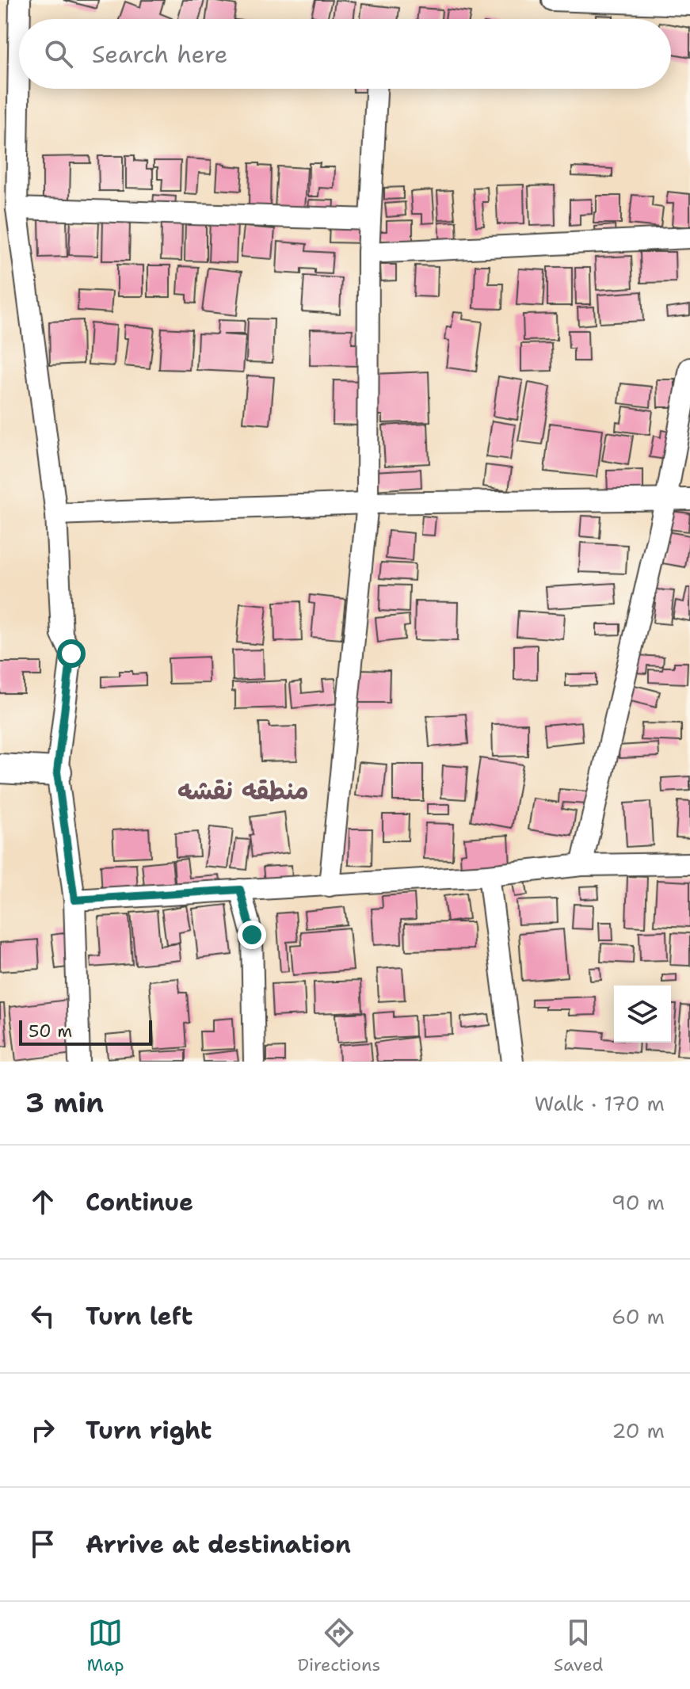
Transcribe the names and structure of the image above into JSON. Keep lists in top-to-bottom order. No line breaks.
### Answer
{"districts":["منطقه نقشه"],"scale_bar":"50 m","page":{"search":"Search here","scale":"50 m","heading":["3 min","Walk · 170 m"],"list":[["Continue","90 m"],["Turn left","60 m"],["Turn right","20 m"],"Arrive at destination"],"nav":["Map","Directions","Saved"]}}
